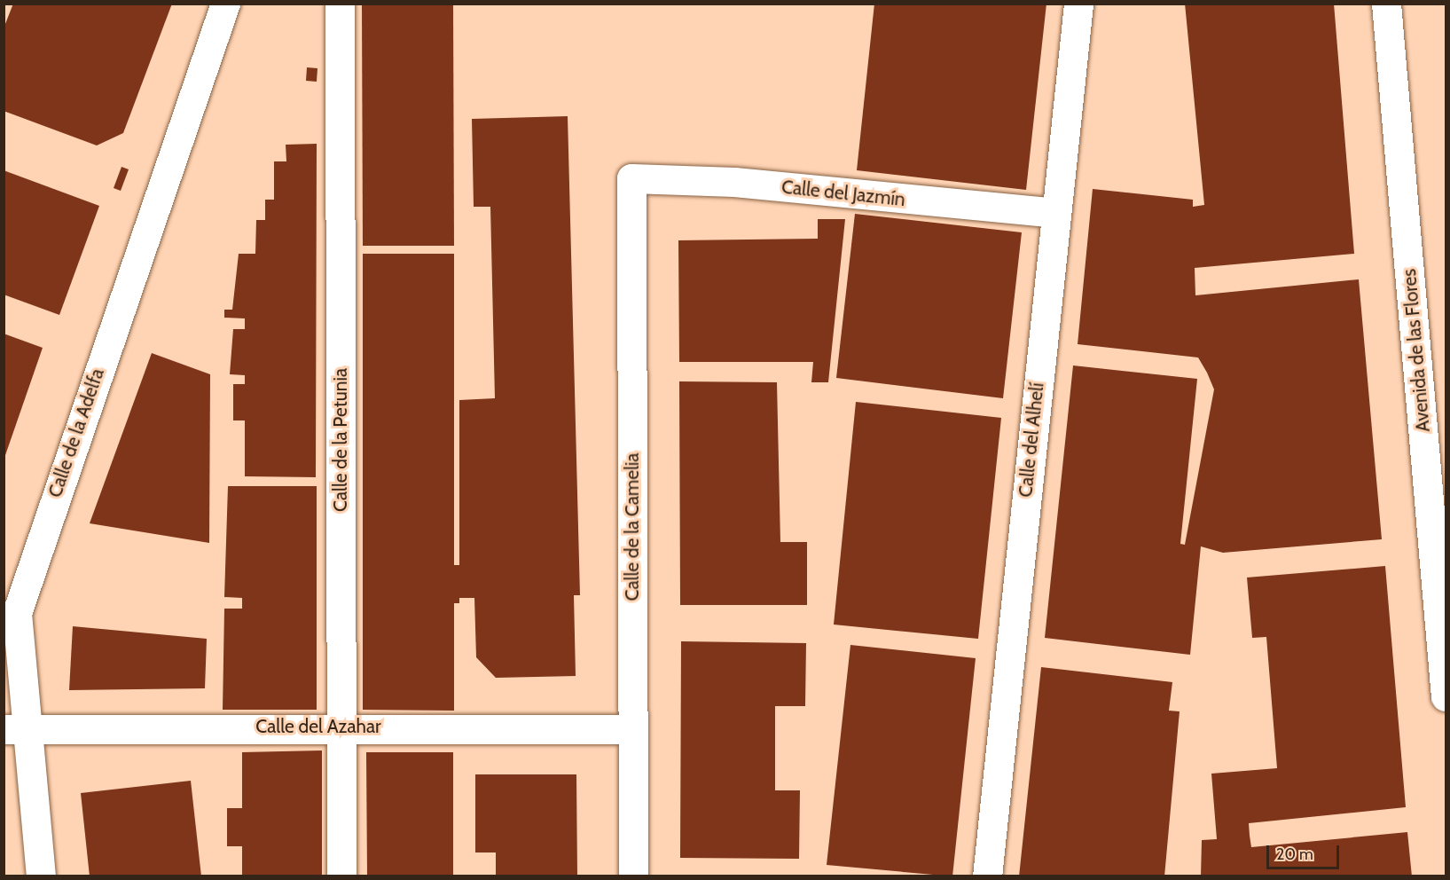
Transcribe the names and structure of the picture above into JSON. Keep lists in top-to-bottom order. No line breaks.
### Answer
{"streets":{"street":["Calle del Jazmín","Avenida de las Flores","Calle de la Adelfa","Calle de la Petunia","Calle del Alhelí","Calle de la Camelia","Calle del Azahar"]},"crossings":[["Calle del Jazmín","Calle del Alhelí"],["Calle del Jazmín","Calle de la Camelia"],["Calle de la Adelfa","Calle del Azahar"],["Calle de la Petunia","Calle del Azahar"],["Calle de la Camelia","Calle del Azahar"]],"scale_bar":"20 m"}
